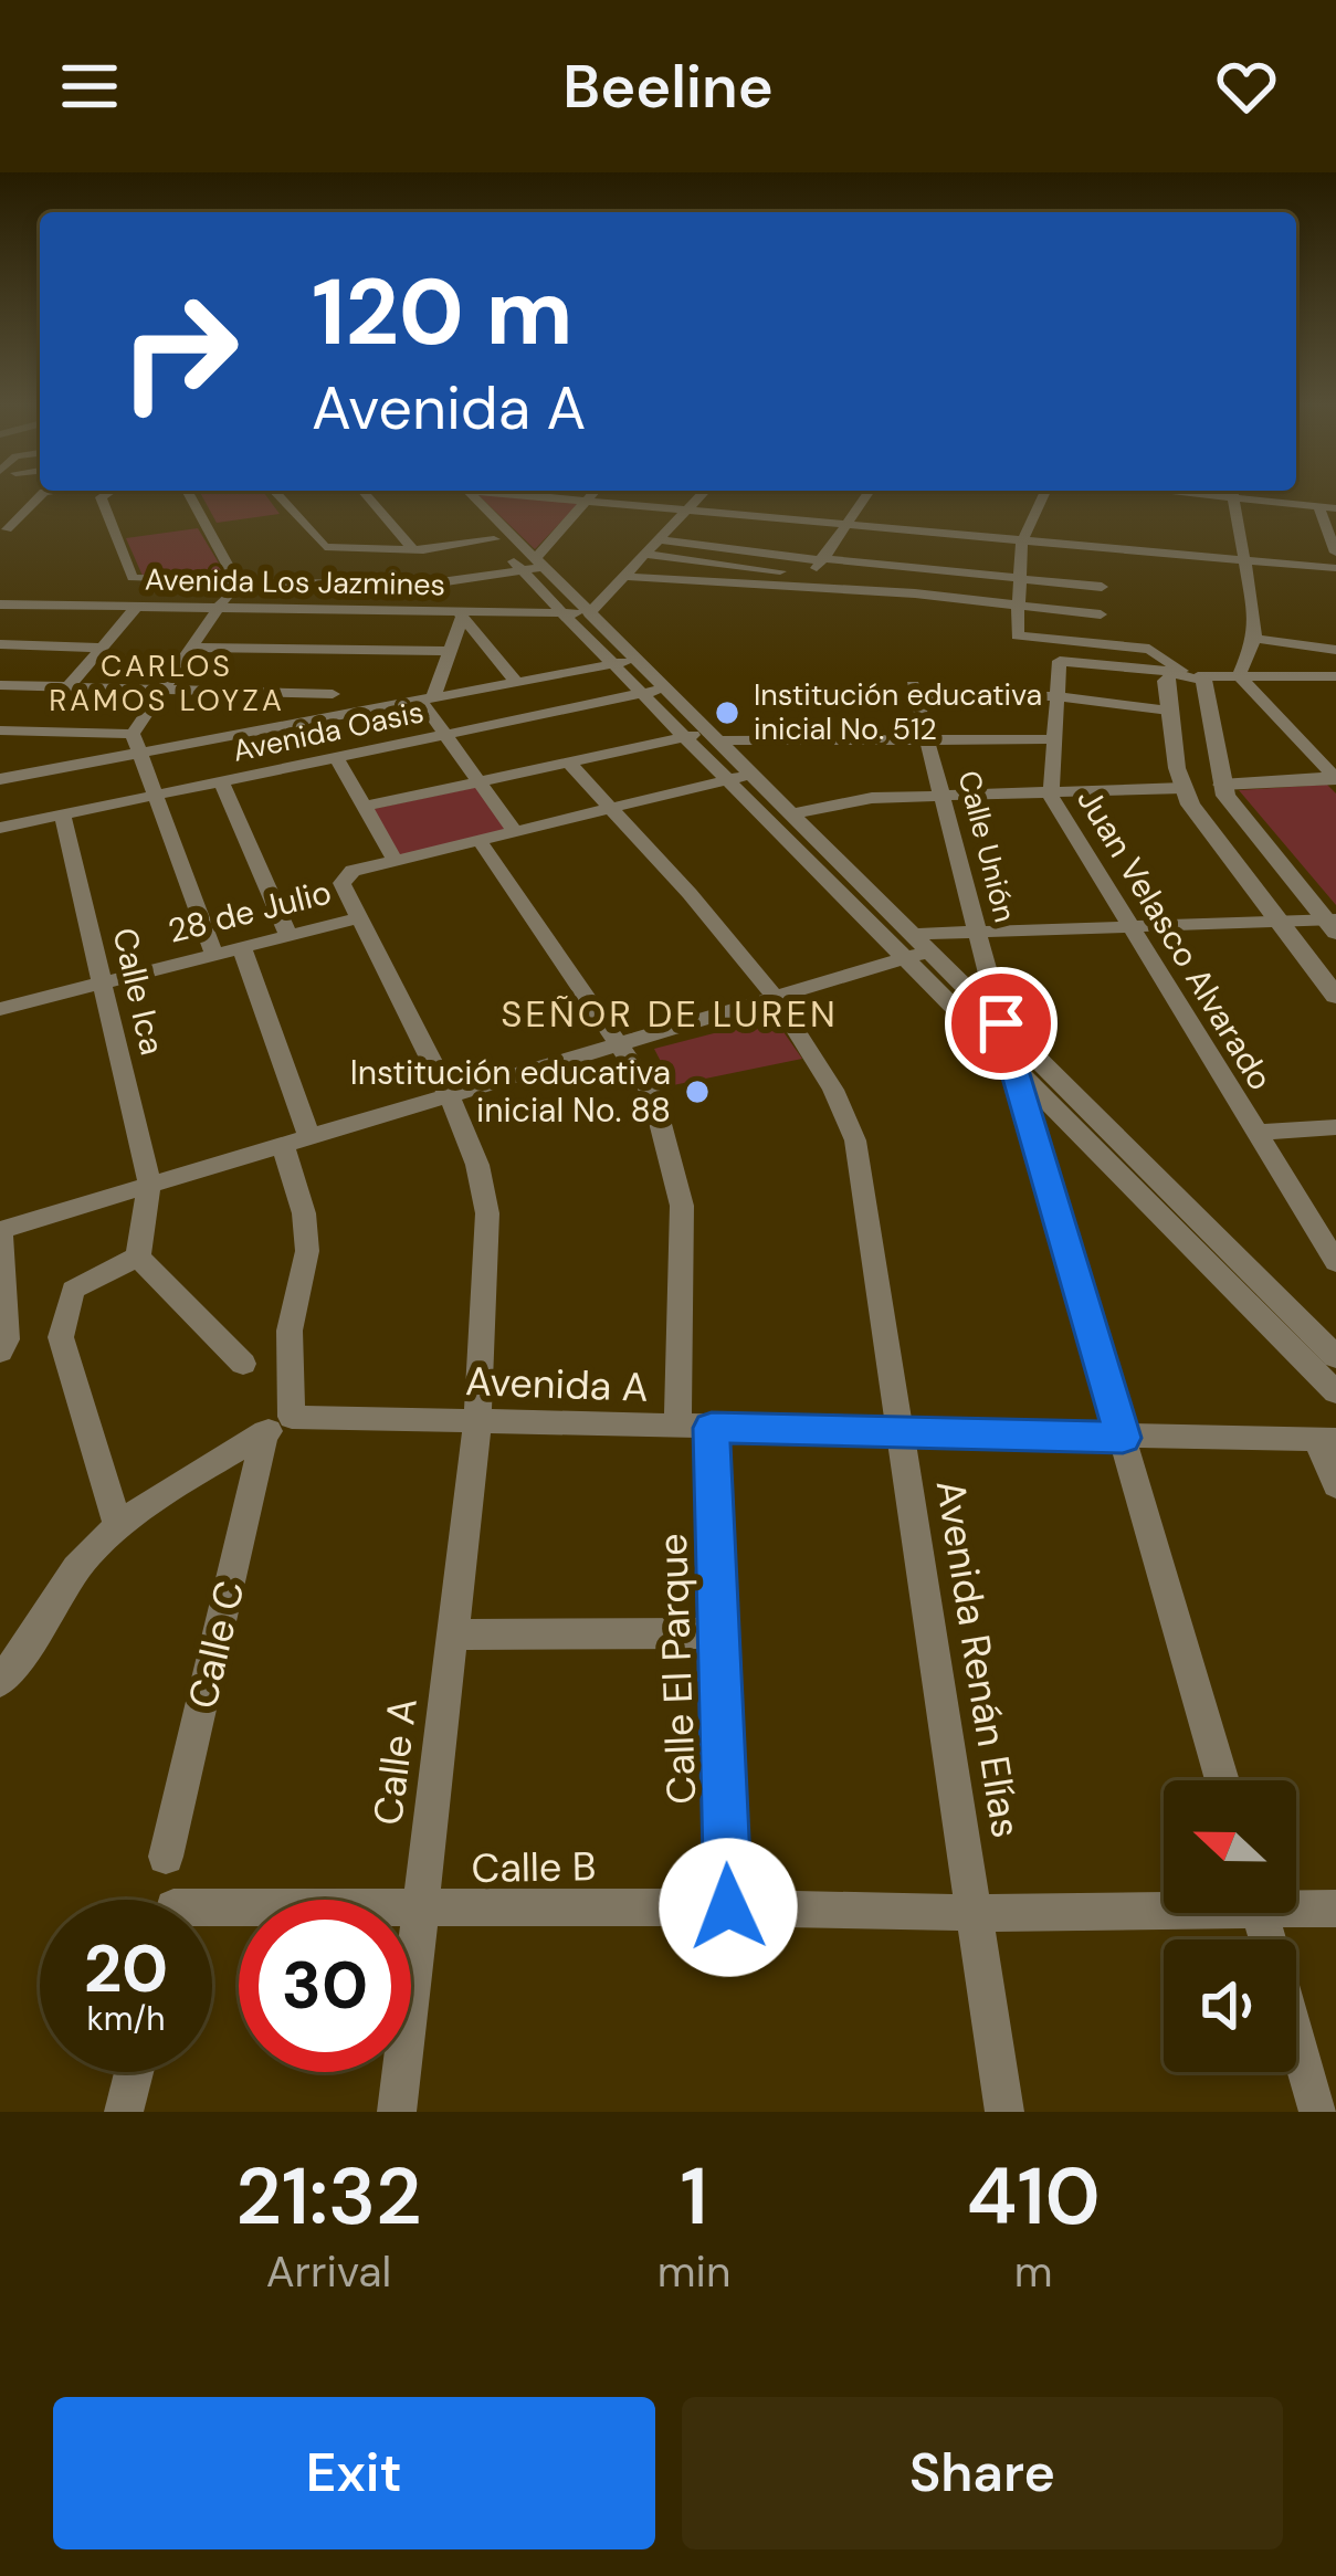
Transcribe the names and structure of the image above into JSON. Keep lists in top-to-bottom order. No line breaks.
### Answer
{"streets":{"street":["Avenida Los Jazmines","Avenida Oasis","Calle Unión","28 de Julio","Juan Velasco Alvarado","Calle Ica","Avenida A","Calle C","Avenida Renán Elías","Calle El Parque","Calle A","Calle B"]},"crossings":[["Avenida Oasis","Calle Ica"],["Calle Unión","Juan Velasco Alvarado"],["Calle Unión","Avenida A"],["28 de Julio","Calle Ica"],["28 de Julio","Calle C"],["28 de Julio","Calle A"],["Avenida A","Calle C"],["Avenida A","Avenida Renán Elías"],["Avenida A","Calle El Parque"],["Avenida A","Calle A"],["Avenida Renán Elías","Calle B"],["Calle El Parque","Calle B"],["Calle A","Calle B"]],"districts":["CARLOS RAMOS LOYZA","SEÑOR DE LUREN"],"places":["Institución educativa inicial No. 512","Institución educativa inicial No. 88"],"north":"left","page":{"header":"Beeline","turn":["120 m","Avenida A"],"speed":"20 km/h","limit":"30","eta":["21:32","Arrival","1","min","410","m"],"buttons":["Exit","Share"]}}
